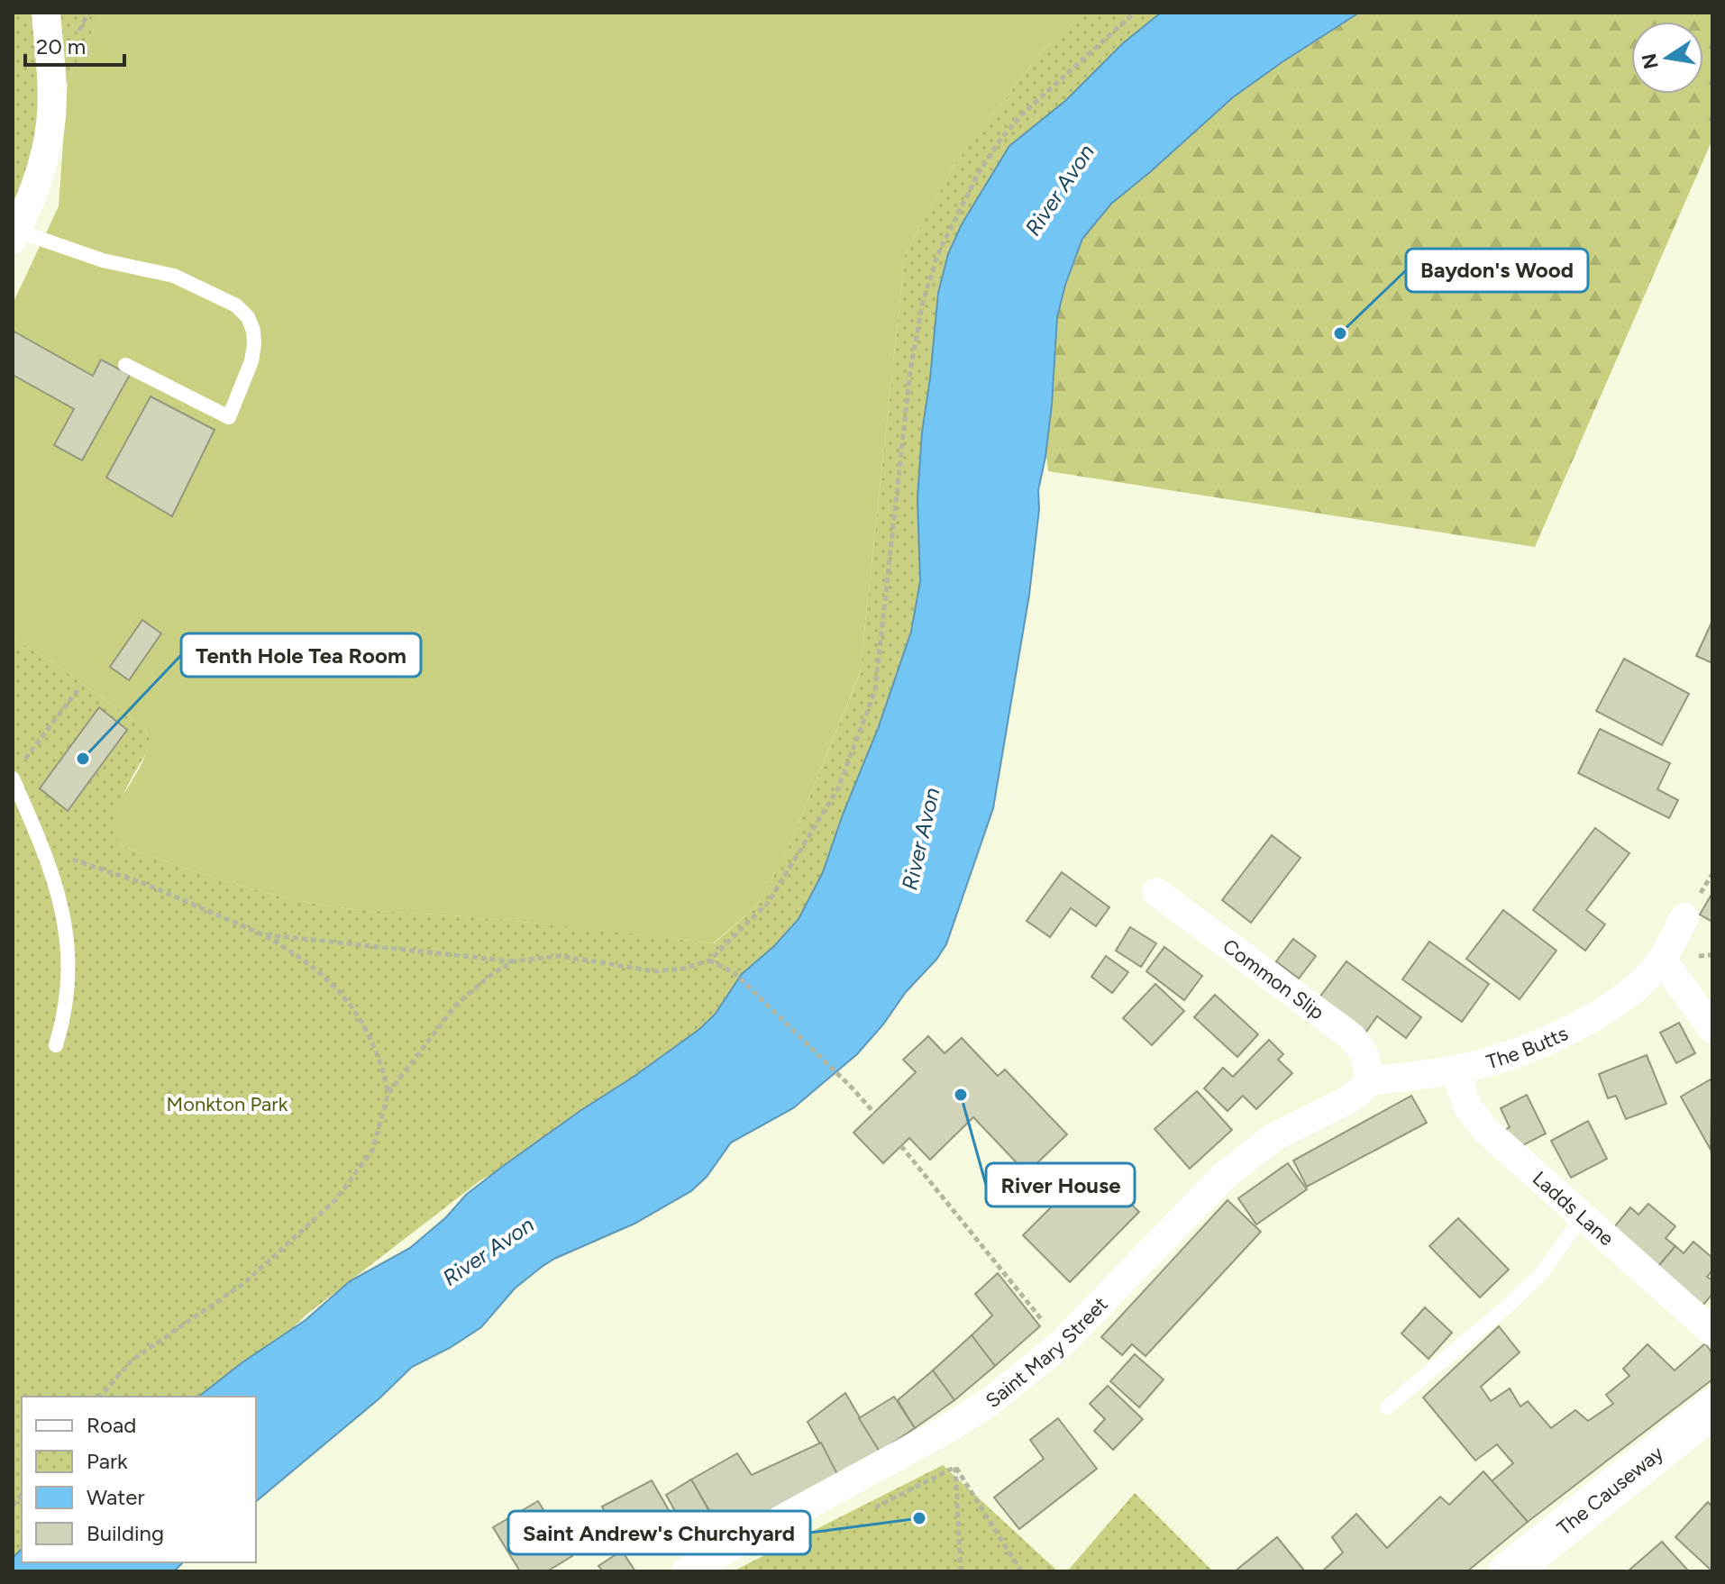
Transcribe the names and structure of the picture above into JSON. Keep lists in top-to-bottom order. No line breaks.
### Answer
{"streets":{"street":["Common Slip","The Butts","Ladds Lane","Saint Mary Street","The Causeway"]},"crossings":[["Common Slip","The Butts"],["Common Slip","Saint Mary Street"],["The Butts","Ladds Lane"],["The Butts","Saint Mary Street"]],"water":["River Avon"],"parks":["Monkton Park"],"places":["Baydon's Wood","Tenth Hole Tea Room","River House","Saint Andrew's Churchyard"],"legend":["Road","Park","Water","Building"],"scale_bar":"20 m","north":"left"}
